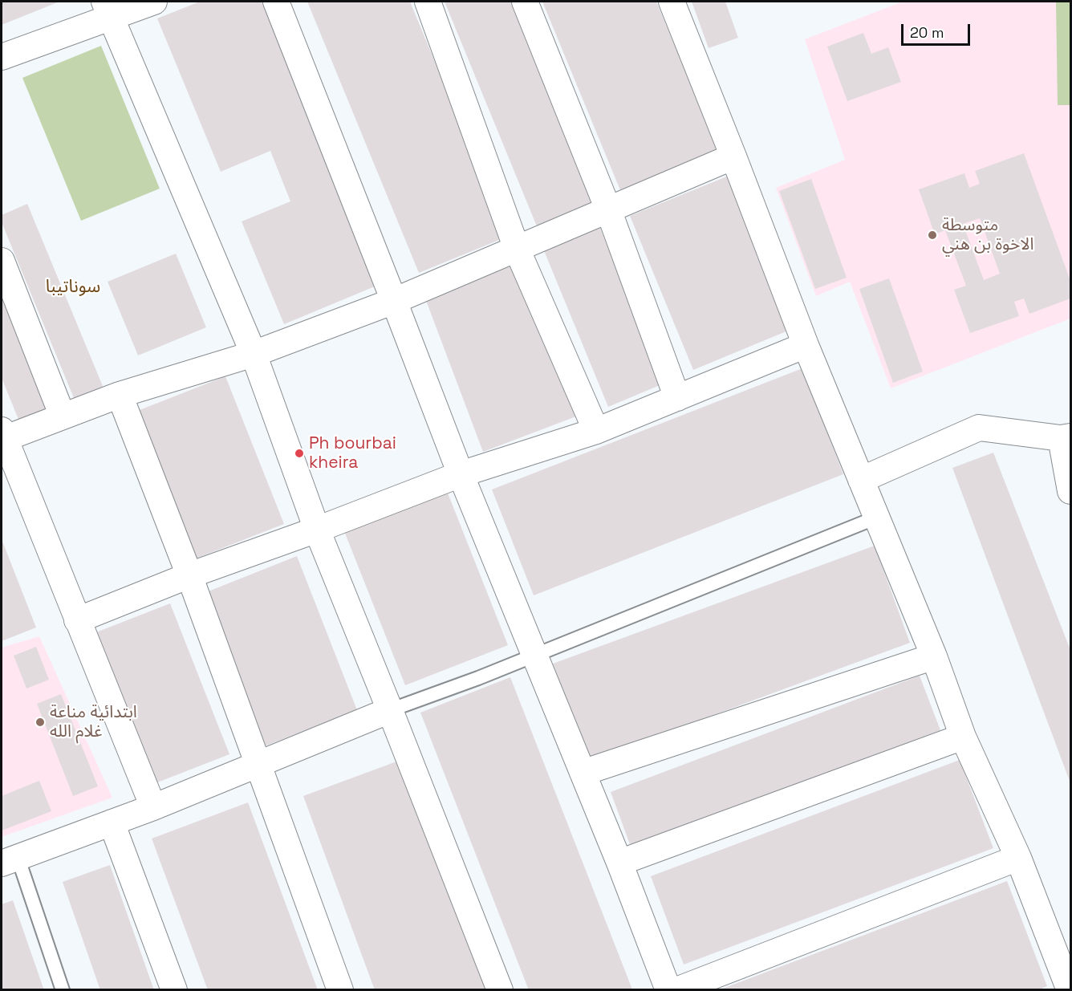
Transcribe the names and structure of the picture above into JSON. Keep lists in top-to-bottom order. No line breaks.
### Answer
{"districts":["سوناتيبا"],"places":["متوسطة الاخوة بن هني","Ph bourbai kheira","ابتدائية مناعة غلام الله"],"scale_bar":"20 m"}
